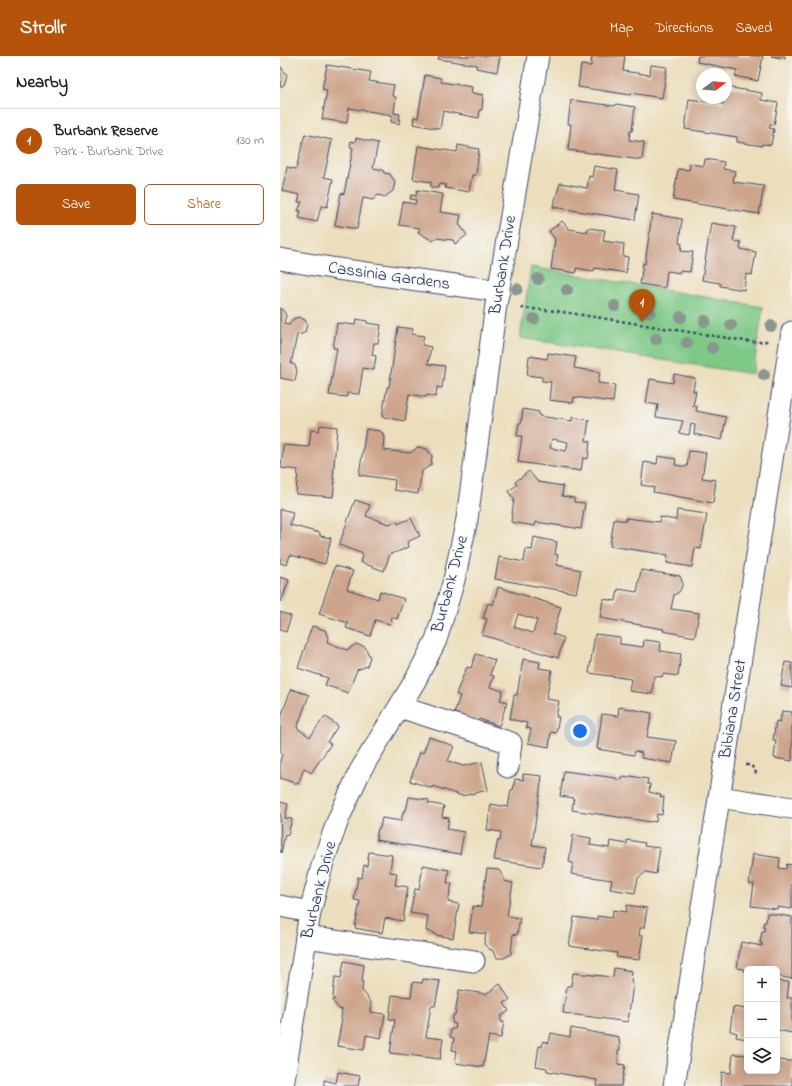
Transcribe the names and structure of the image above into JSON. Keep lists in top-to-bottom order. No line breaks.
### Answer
{"streets":{"street":["Burbank Drive","Cassinia Gardens","Bibiana Street"]},"crossings":[["Burbank Drive","Cassinia Gardens"]],"north":"right","page":{"header":"Strollr","nav":["Map","Directions","Saved"],"heading":"Nearby","list":[{"mark":"1","name":"Burbank Reserve","note":"Park · Burbank Drive","value":"130 m"}],"buttons":["Save","Share"],"pins":"1","map_buttons":["+","−"]}}
